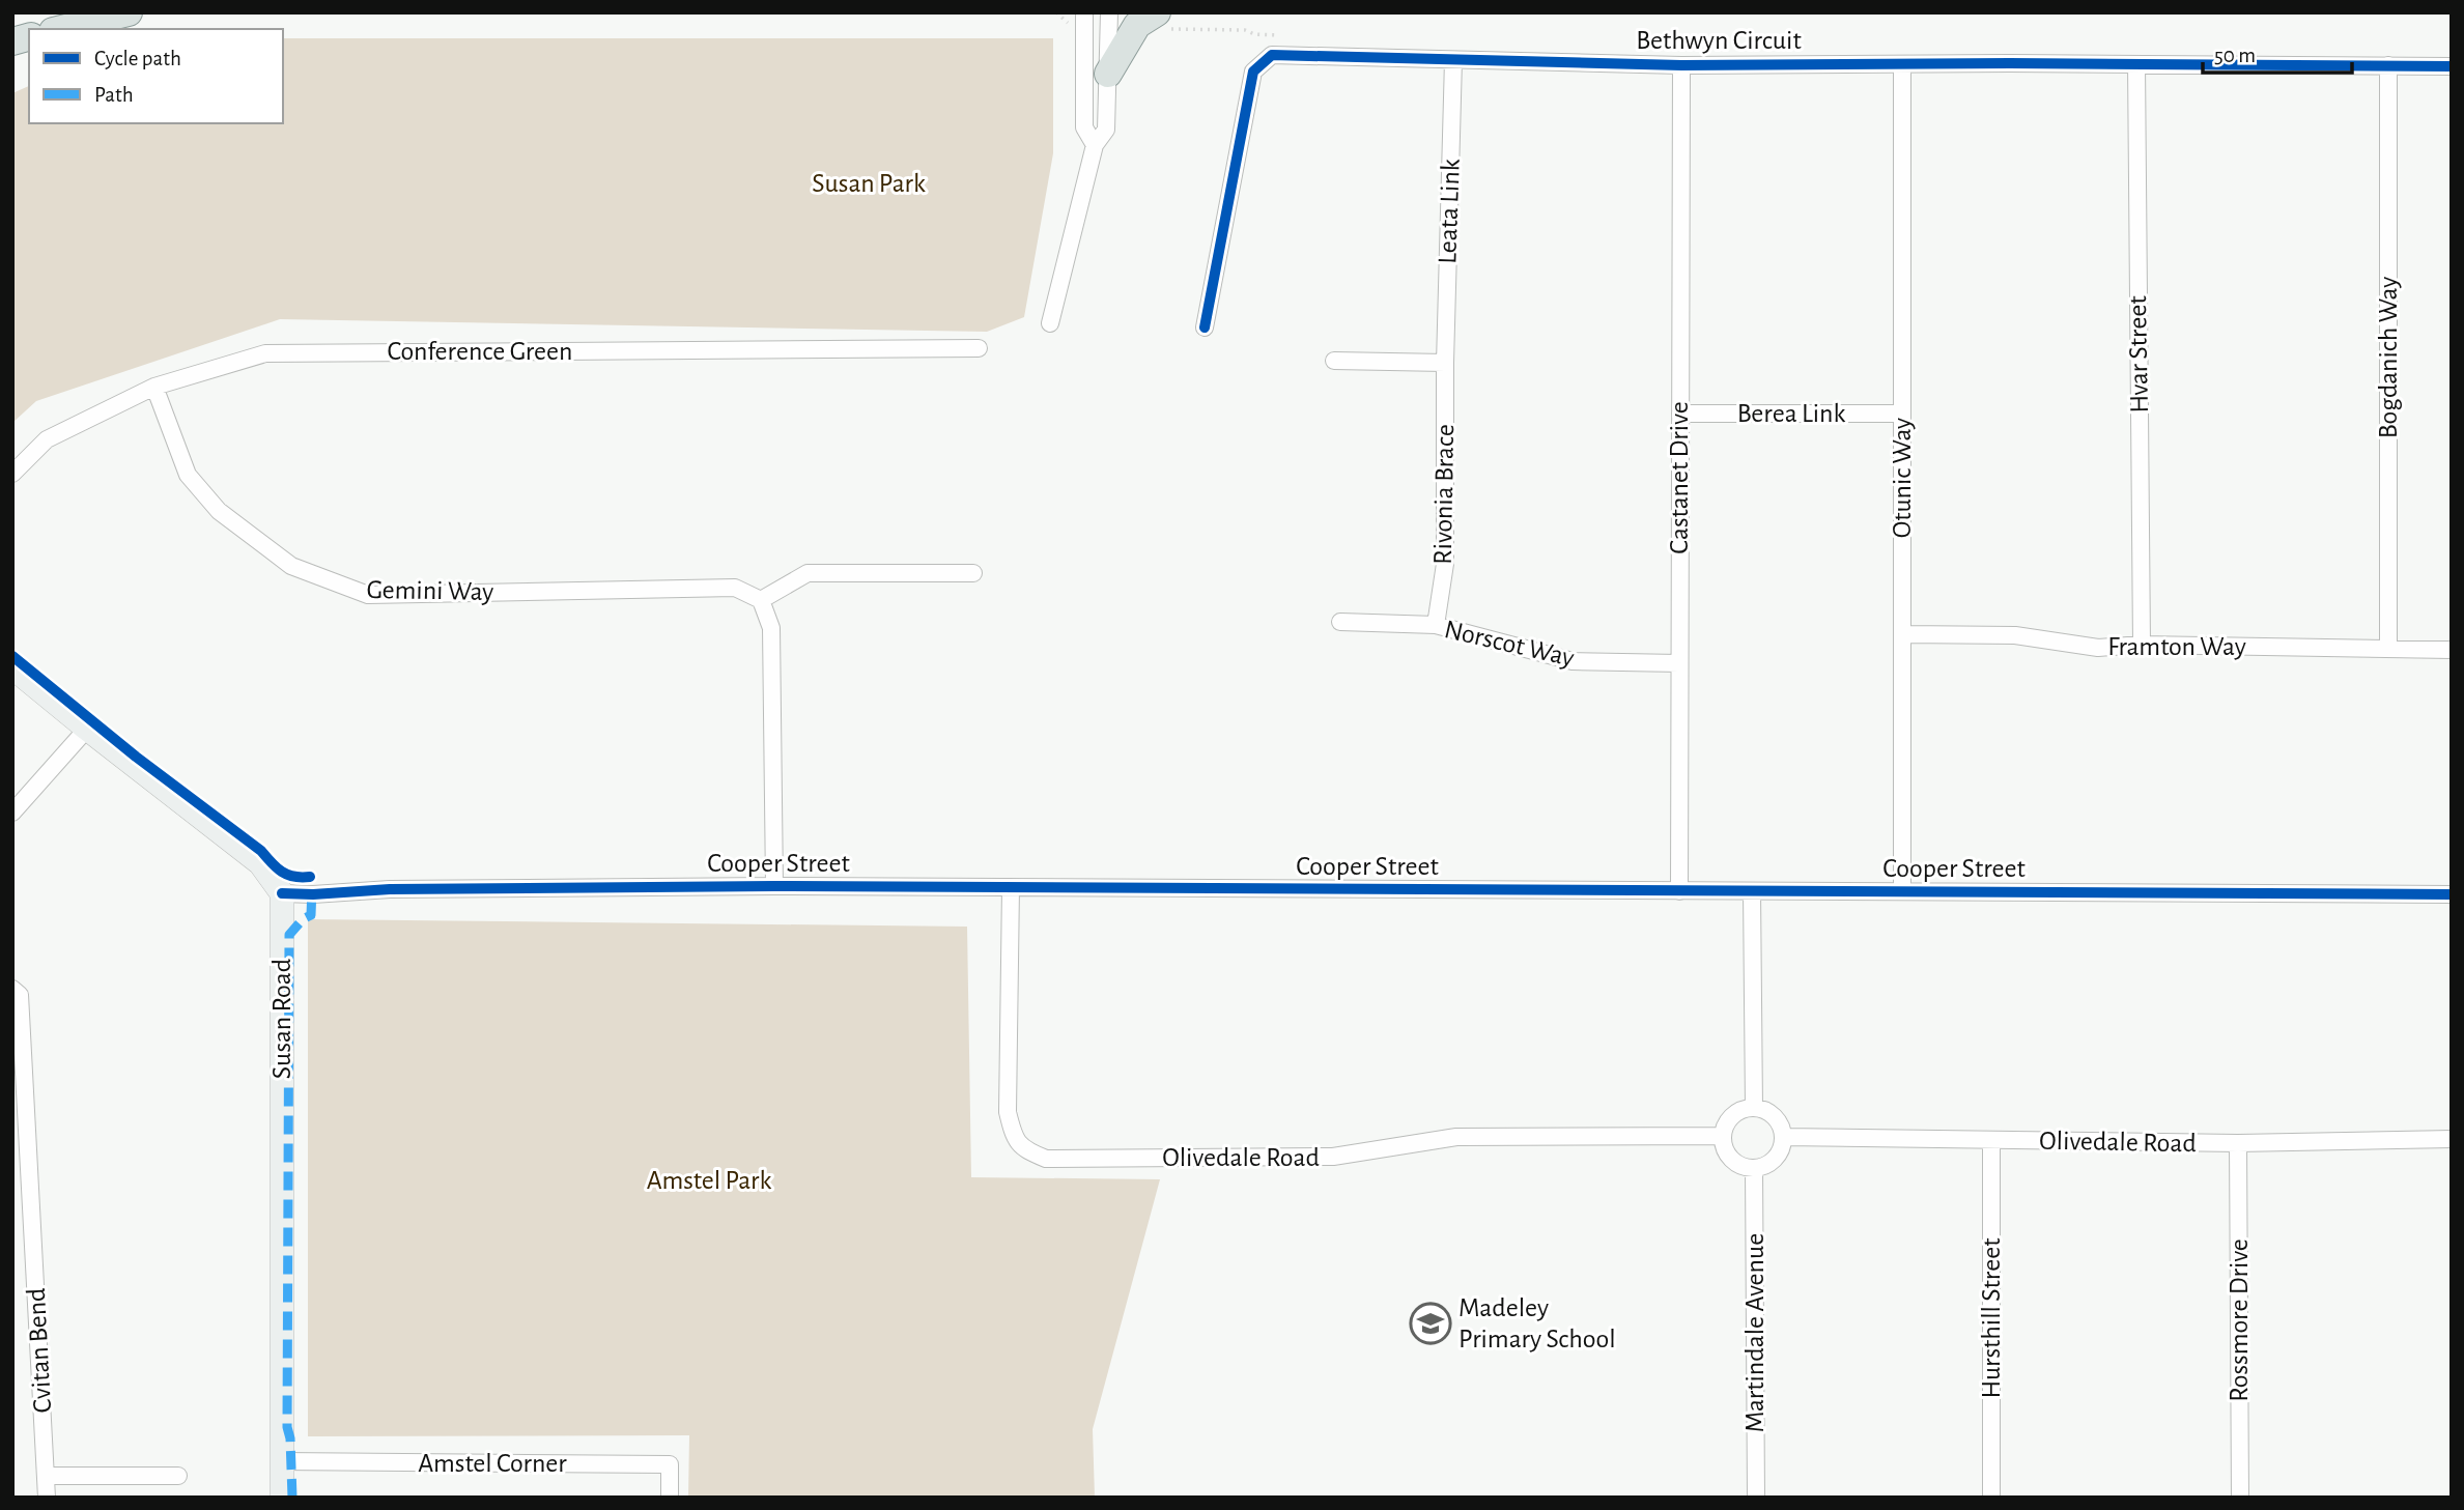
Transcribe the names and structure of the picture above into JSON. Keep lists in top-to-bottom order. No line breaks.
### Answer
{"streets":{"street":["Bethwyn Circuit","Leata Link","Conference Green","Hvar Street","Bogdanich Way","Berea Link","Castanet Drive","Otunic Way","Rivonia Brace","Gemini Way","Norscot Way","Framton Way","Cooper Street","Susan Road","Olivedale Road","Hursthill Street","Rossmore Drive","Martindale Avenue","Cvitan Bend","Amstel Corner"]},"crossings":[["Bethwyn Circuit","Leata Link"],["Bethwyn Circuit","Hvar Street"],["Bethwyn Circuit","Bogdanich Way"],["Bethwyn Circuit","Castanet Drive"],["Bethwyn Circuit","Otunic Way"],["Leata Link","Rivonia Brace"],["Conference Green","Gemini Way"],["Hvar Street","Framton Way"],["Bogdanich Way","Framton Way"],["Berea Link","Castanet Drive"],["Berea Link","Otunic Way"],["Castanet Drive","Norscot Way"],["Castanet Drive","Cooper Street"],["Otunic Way","Framton Way"],["Otunic Way","Cooper Street"],["Rivonia Brace","Norscot Way"],["Cooper Street","Susan Road"],["Cooper Street","Olivedale Road"],["Susan Road","Amstel Corner"],["Olivedale Road","Hursthill Street"],["Olivedale Road","Rossmore Drive"],["Olivedale Road","Martindale Avenue"]],"parks":["Susan Park","Amstel Park"],"places":{"school or university":["Madeley Primary School"]},"legend":["Cycle path","Path"],"scale_bar":"50 m"}
